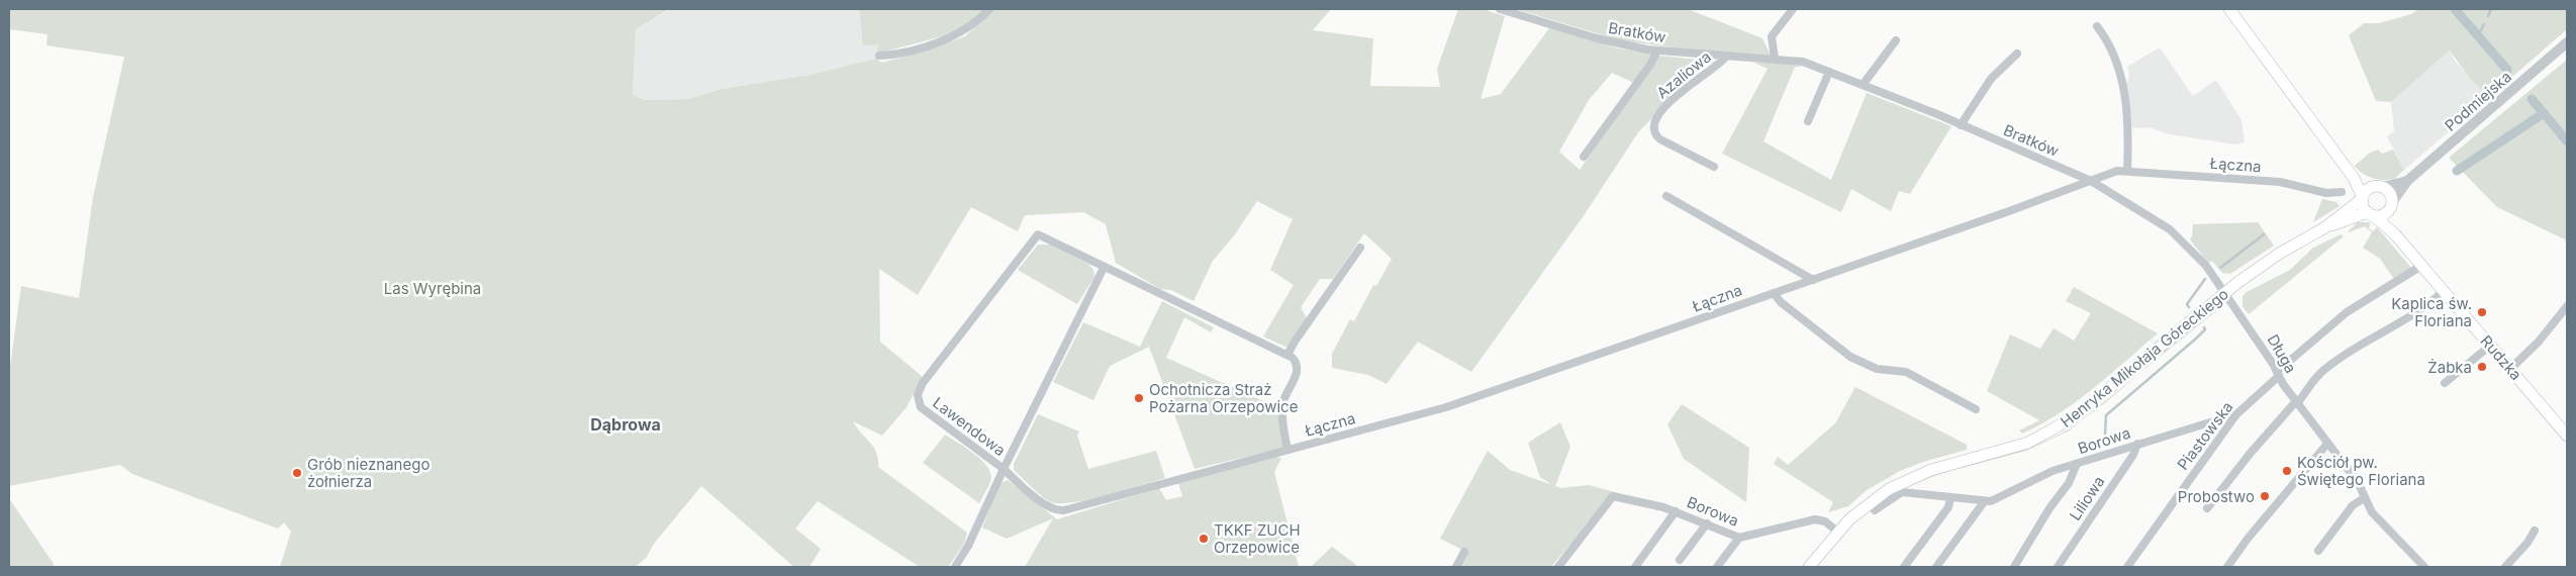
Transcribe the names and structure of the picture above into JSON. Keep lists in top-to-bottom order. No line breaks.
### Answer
{"streets":{"main road":["Henryka Mikołaja Góreckiego","Rudzka"],"street":["Bratków","Azaliowa","Podmiejska","Łączna","Długa","Lawendowa","Piastowska","Borowa","Liliowa"]},"crossings":[["Bratków","Azaliowa"],["Bratków","Łączna"],["Bratków","Długa"],["Podmiejska","Henryka Mikołaja Góreckiego"],["Podmiejska","Rudzka"],["Łączna","Długa"],["Łączna","Lawendowa"],["Długa","Henryka Mikołaja Góreckiego"],["Długa","Piastowska"],["Henryka Mikołaja Góreckiego","Rudzka"],["Henryka Mikołaja Góreckiego","Borowa"],["Rudzka","Piastowska"],["Piastowska","Borowa"],["Borowa","Liliowa"]],"districts":["Dąbrowa"],"parks":["Las Wyrębina"],"places":["Kaplica św. Floriana","Żabka","Ochotnicza Straż Pożarna Orzepowice","Kościół pw. Świętego Floriana","Grób nieznanego żołnierza","Probostwo","TKKF ZUCH Orzepowice"]}
